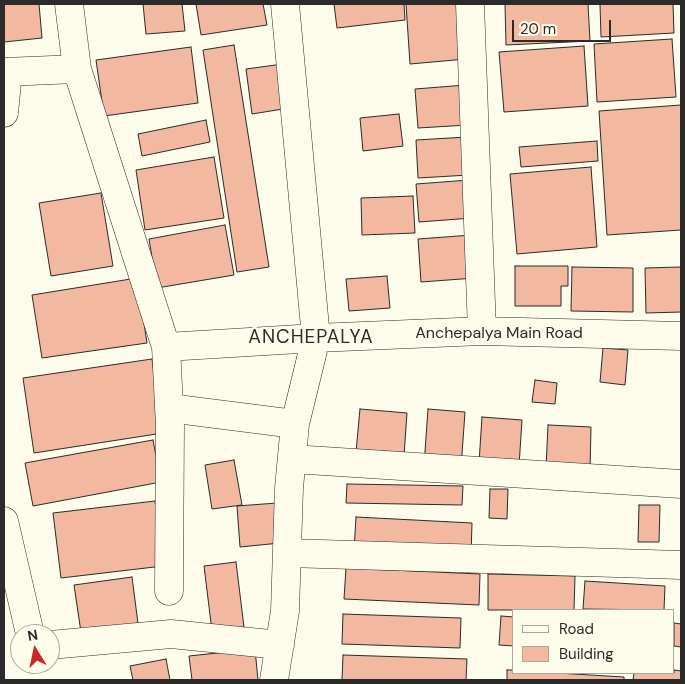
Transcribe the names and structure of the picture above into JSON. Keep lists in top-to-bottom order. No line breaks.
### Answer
{"streets":{"street":["Anchepalya Main Road"]},"districts":["ANCHEPALYA"],"legend":["Road","Building"],"scale_bar":"20 m","north":"top"}
